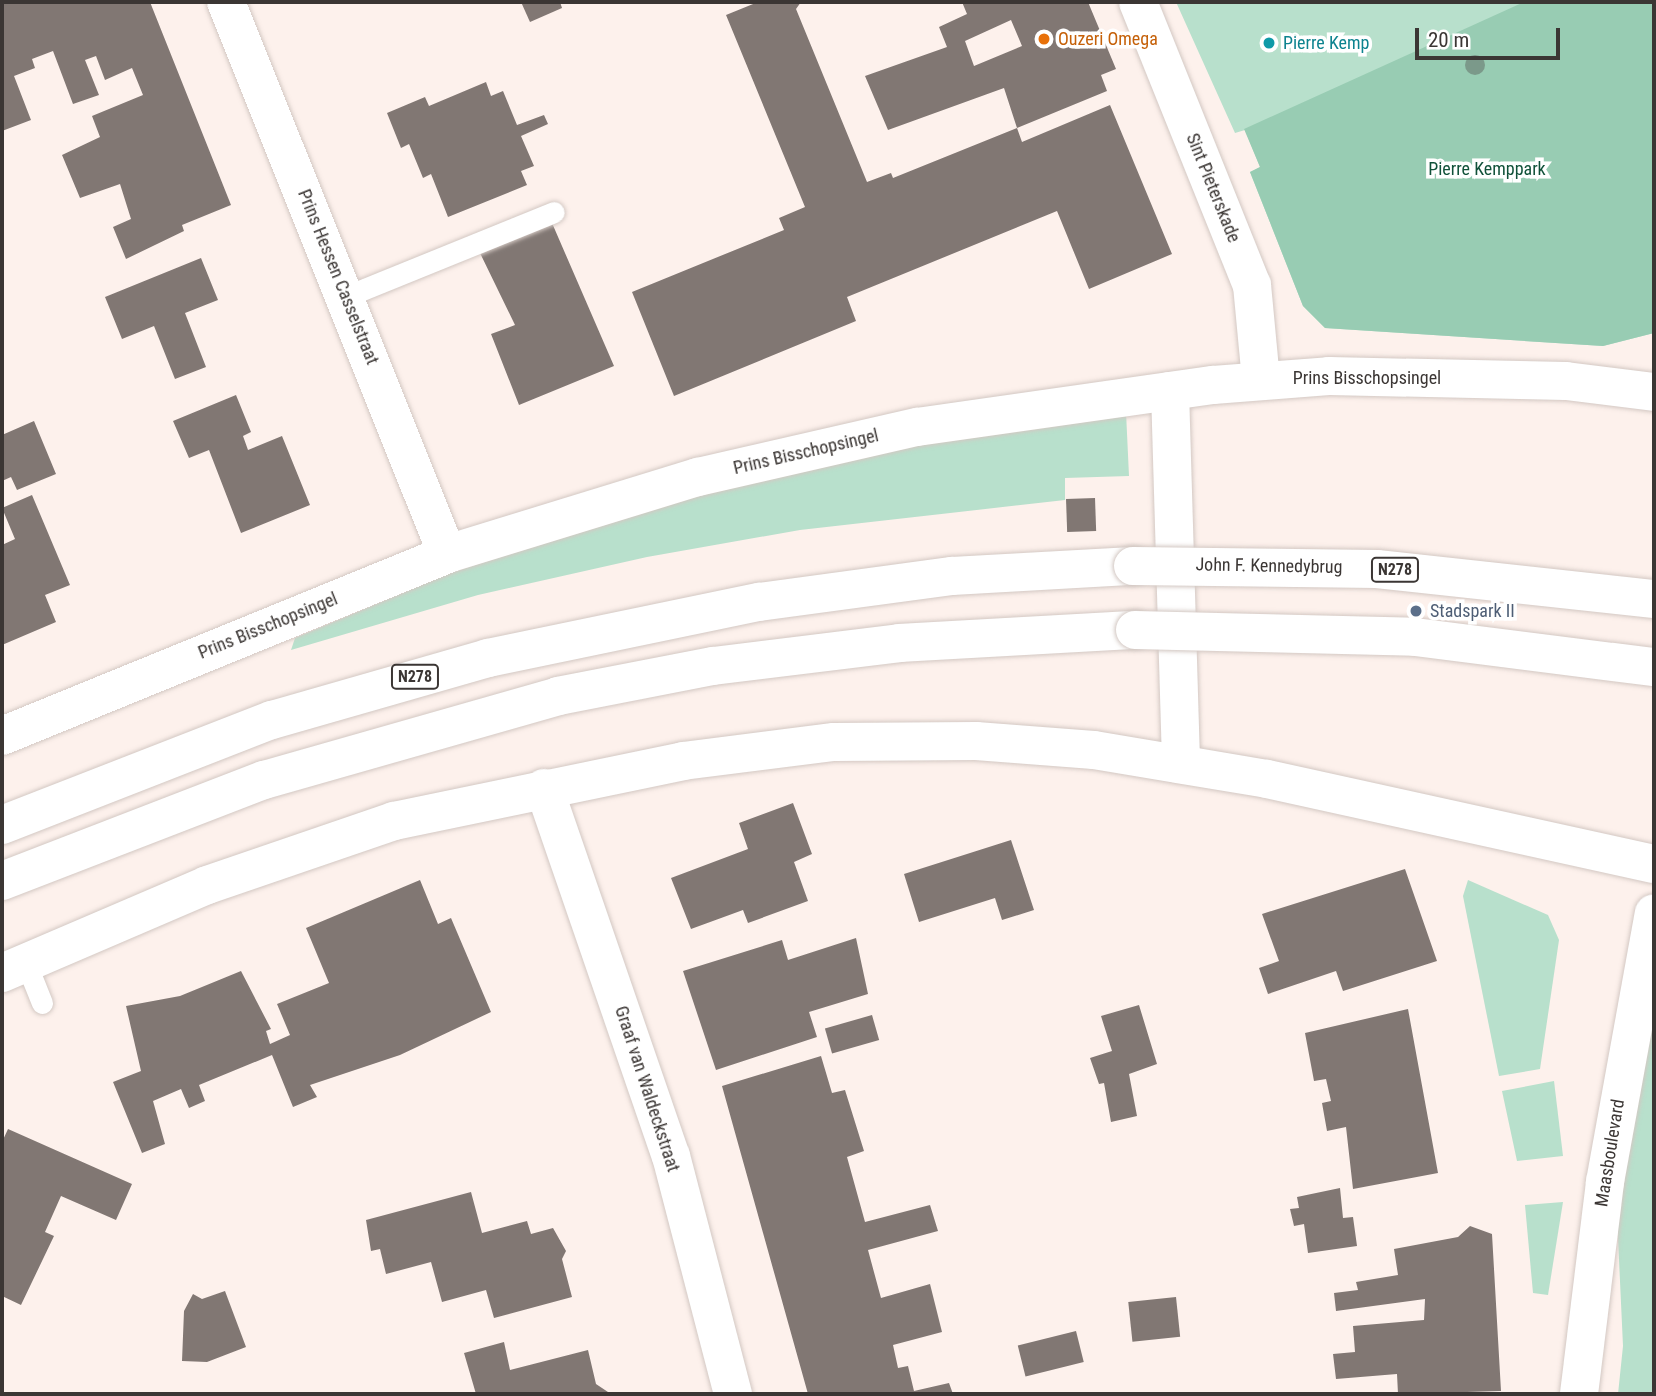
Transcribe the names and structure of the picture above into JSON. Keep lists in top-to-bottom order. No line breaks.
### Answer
{"streets":{"main road":["Sint Pieterskade","Prins Hessen Casselstraat","Prins Bisschopsingel","John F. Kennedybrug","N278","Graaf van Waldeckstraat","Maasboulevard"]},"crossings":[["Sint Pieterskade","Prins Bisschopsingel"],["Prins Hessen Casselstraat","Prins Bisschopsingel"]],"parks":["Pierre Kemppark"],"places":["Ouzeri Omega","Pierre Kemp","Stadspark II"],"scale_bar":"20 m"}
